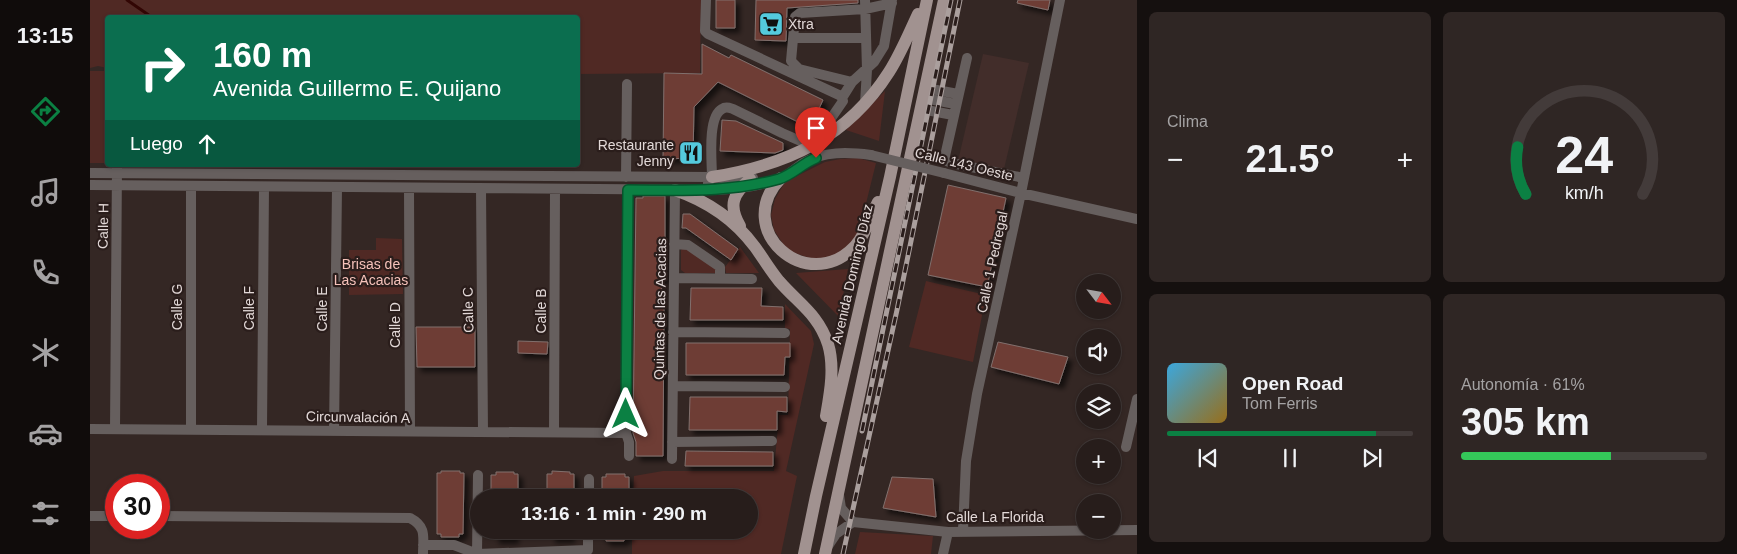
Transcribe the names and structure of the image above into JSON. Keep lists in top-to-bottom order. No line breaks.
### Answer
{"streets":{"main road":["Avenida Domingo Díaz"],"street":["Calle 143 Oeste","Calle H","Calle 1 Pedregal","Calle G","Calle F","Calle E","Quintas de las Acacias","Calle C","Calle B","Calle D","Circunvalación A","Calle La Florida"]},"crossings":[["Calle 143 Oeste","Calle 1 Pedregal"],["Calle H","Circunvalación A"],["Calle 1 Pedregal","Calle La Florida"],["Calle G","Circunvalación A"],["Calle F","Circunvalación A"],["Calle E","Circunvalación A"],["Calle C","Circunvalación A"],["Calle B","Circunvalación A"],["Calle D","Circunvalación A"]],"parks":["Brisas de Las Acacias"],"places":{"supermarket":["Xtra"],"restaurant":["Restaurante Jenny"]},"north":"bottom right","page":{"tabs":"13:15","tile":["Clima",["Autonomía · 61%","305 km"]],"turn":["160 m","Avenida Guillermo E. Quijano"],"then":"Luego","heat":["−","21.5°","+"],"map_buttons":["+","−"],"song":["Open Road","Tom Ferris"],"limit":"30","trip":"13:16 · 1 min · 290 m","gauge":["24","km/h"]}}
